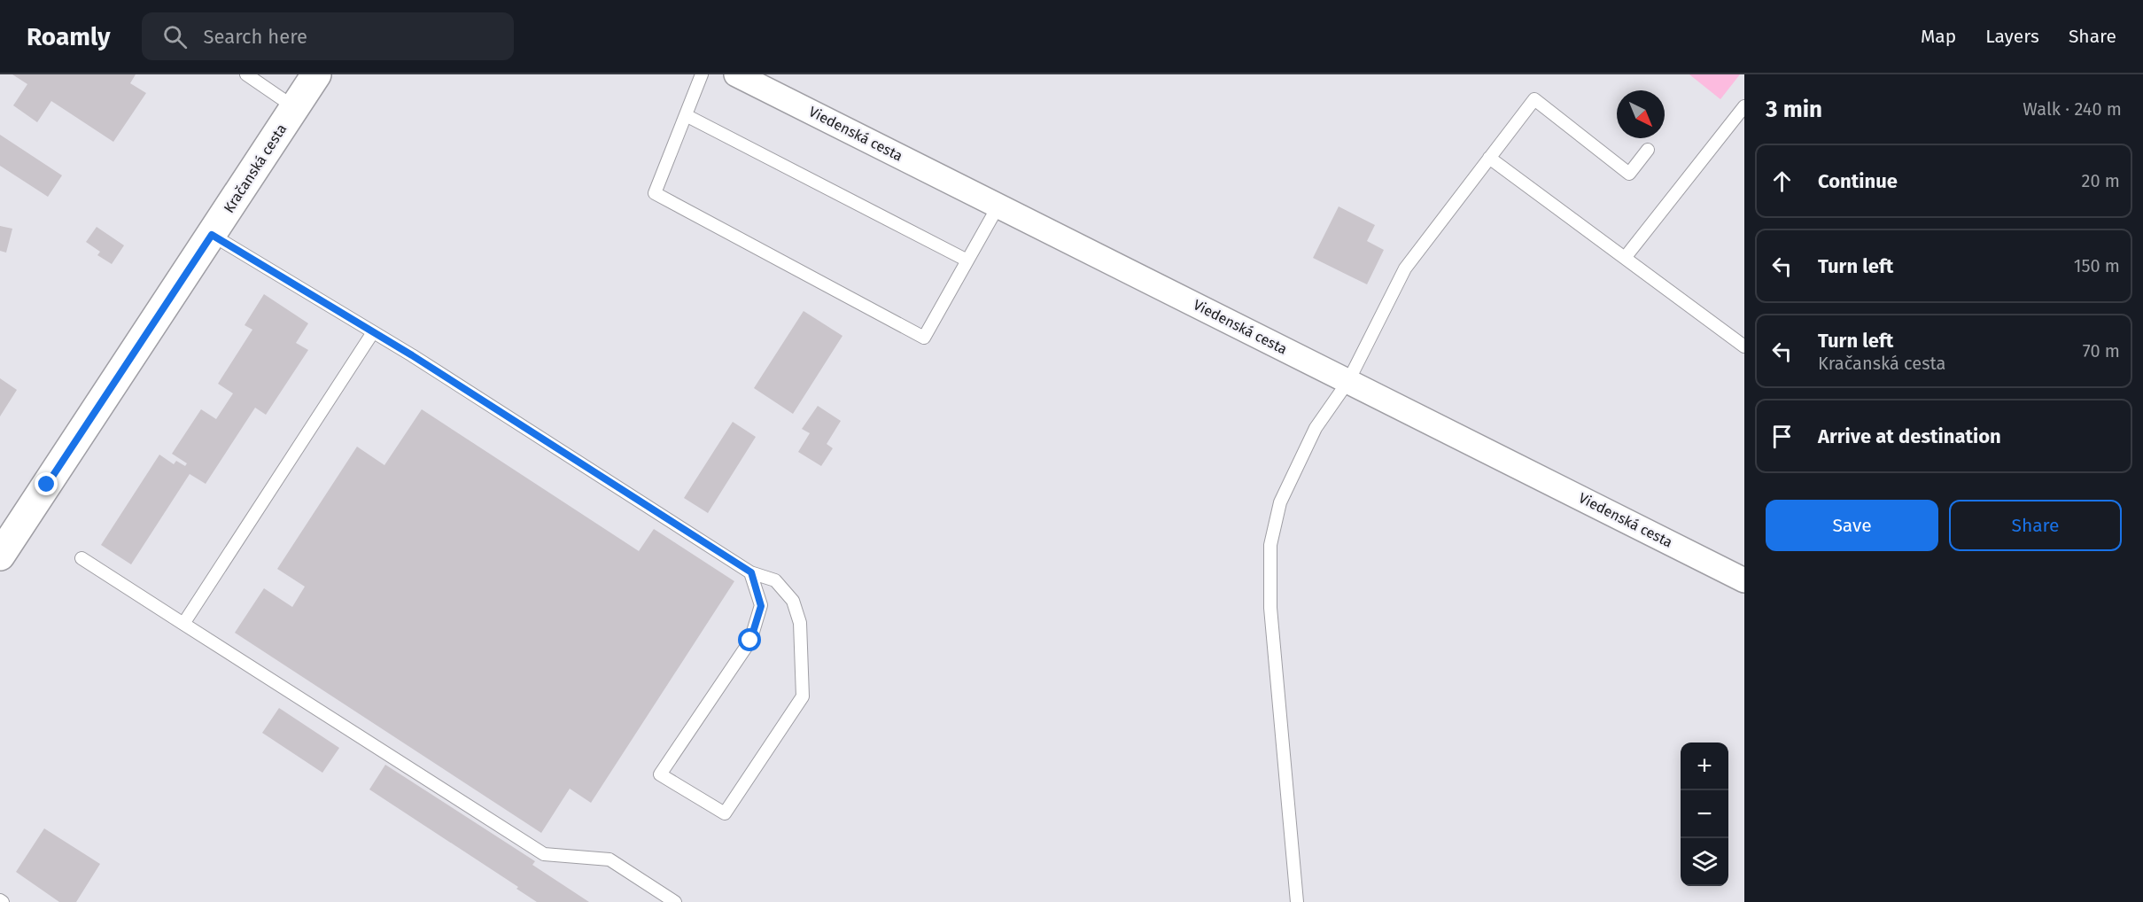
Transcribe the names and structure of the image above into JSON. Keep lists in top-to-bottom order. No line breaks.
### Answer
{"streets":{"street":["Viedenská cesta","Kračanská cesta"]},"north":"bottom right","page":{"header":"Roamly","search":"Search here","nav":["Map","Layers","Share"],"heading":["3 min","Walk · 240 m"],"list":[["Continue","20 m"],["Turn left","150 m"],["Turn left","Kračanská cesta","70 m"],"Arrive at destination"],"buttons":["Save","Share"],"map_buttons":["+","−"]}}
